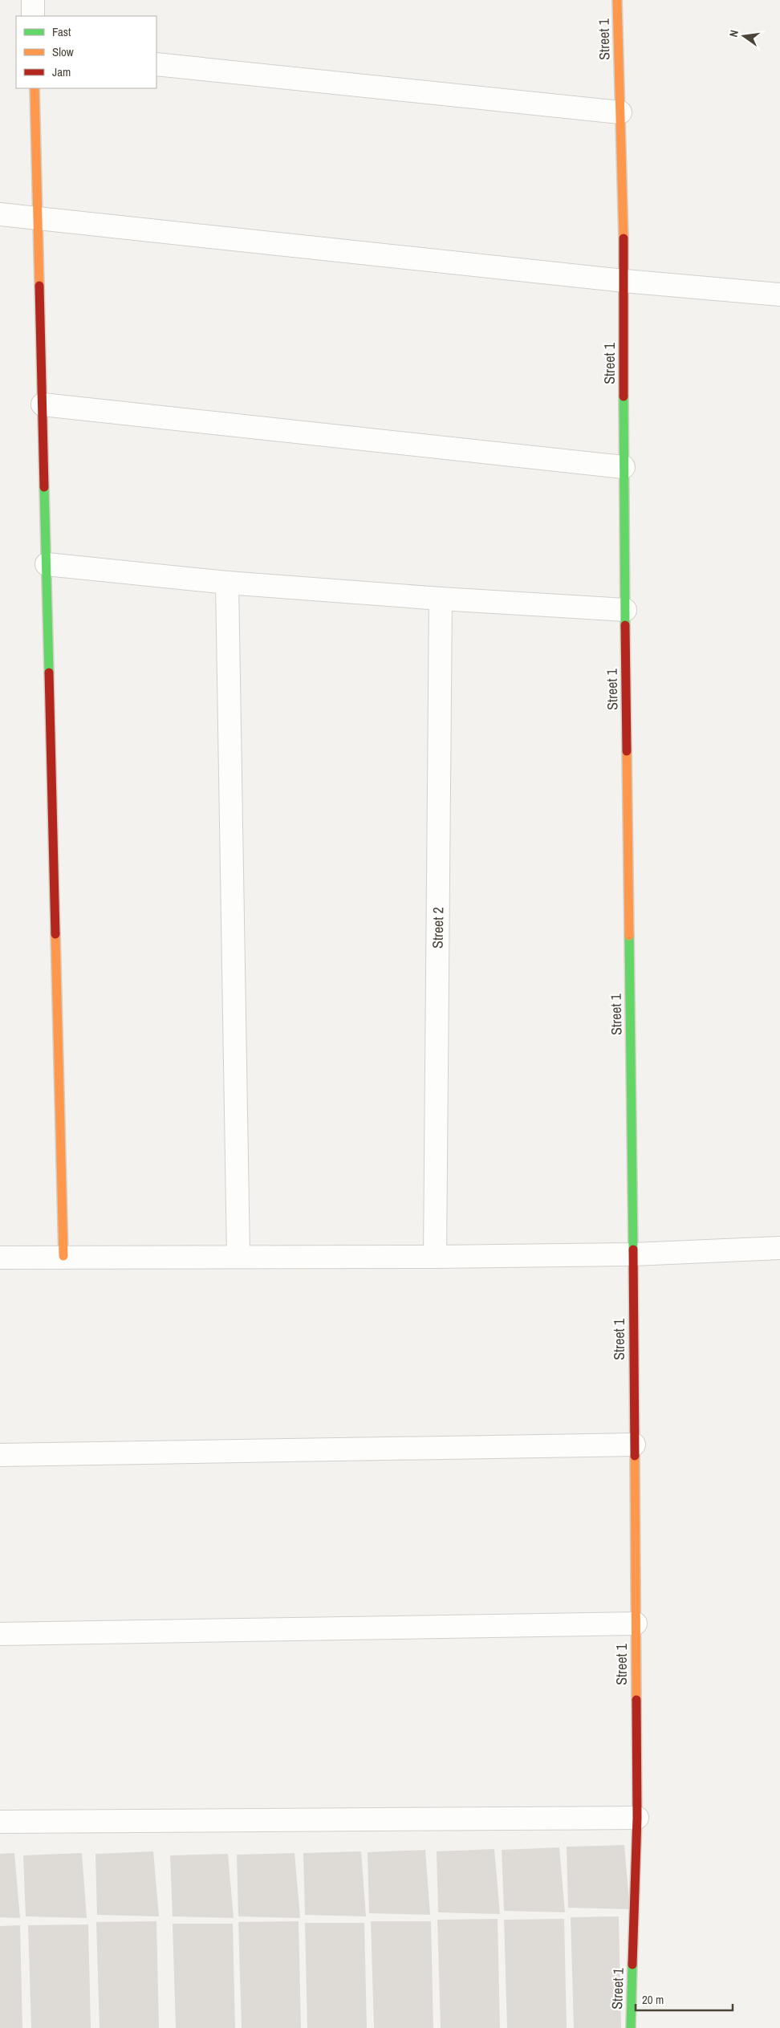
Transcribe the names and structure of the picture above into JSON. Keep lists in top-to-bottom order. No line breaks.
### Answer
{"streets":{"street":["Street 1","Street 2"]},"legend":["Fast","Slow","Jam"],"scale_bar":"20 m","north":"left"}
